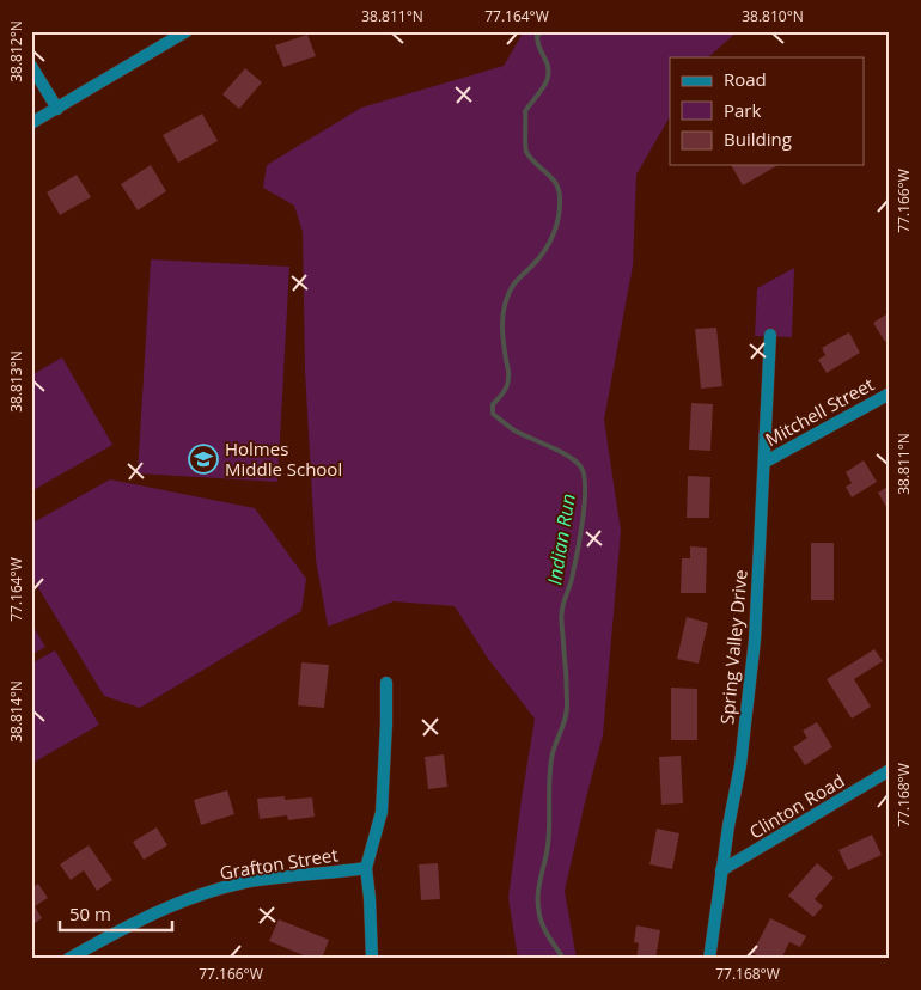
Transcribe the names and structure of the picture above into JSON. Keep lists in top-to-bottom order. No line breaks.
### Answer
{"streets":{"street":["Mitchell Street","Spring Valley Drive","Clinton Road","Grafton Street"]},"crossings":[["Mitchell Street","Spring Valley Drive"],["Spring Valley Drive","Clinton Road"]],"water":["Indian Run"],"places":{"school or university":["Holmes Middle School"]},"legend":["Road","Park","Building"],"scale_bar":"50 m","coordinates":["38.811°N","77.164°W","38.810°N","38.812°N","77.166°W","38.813°N","38.814°N","77.168°W"]}
